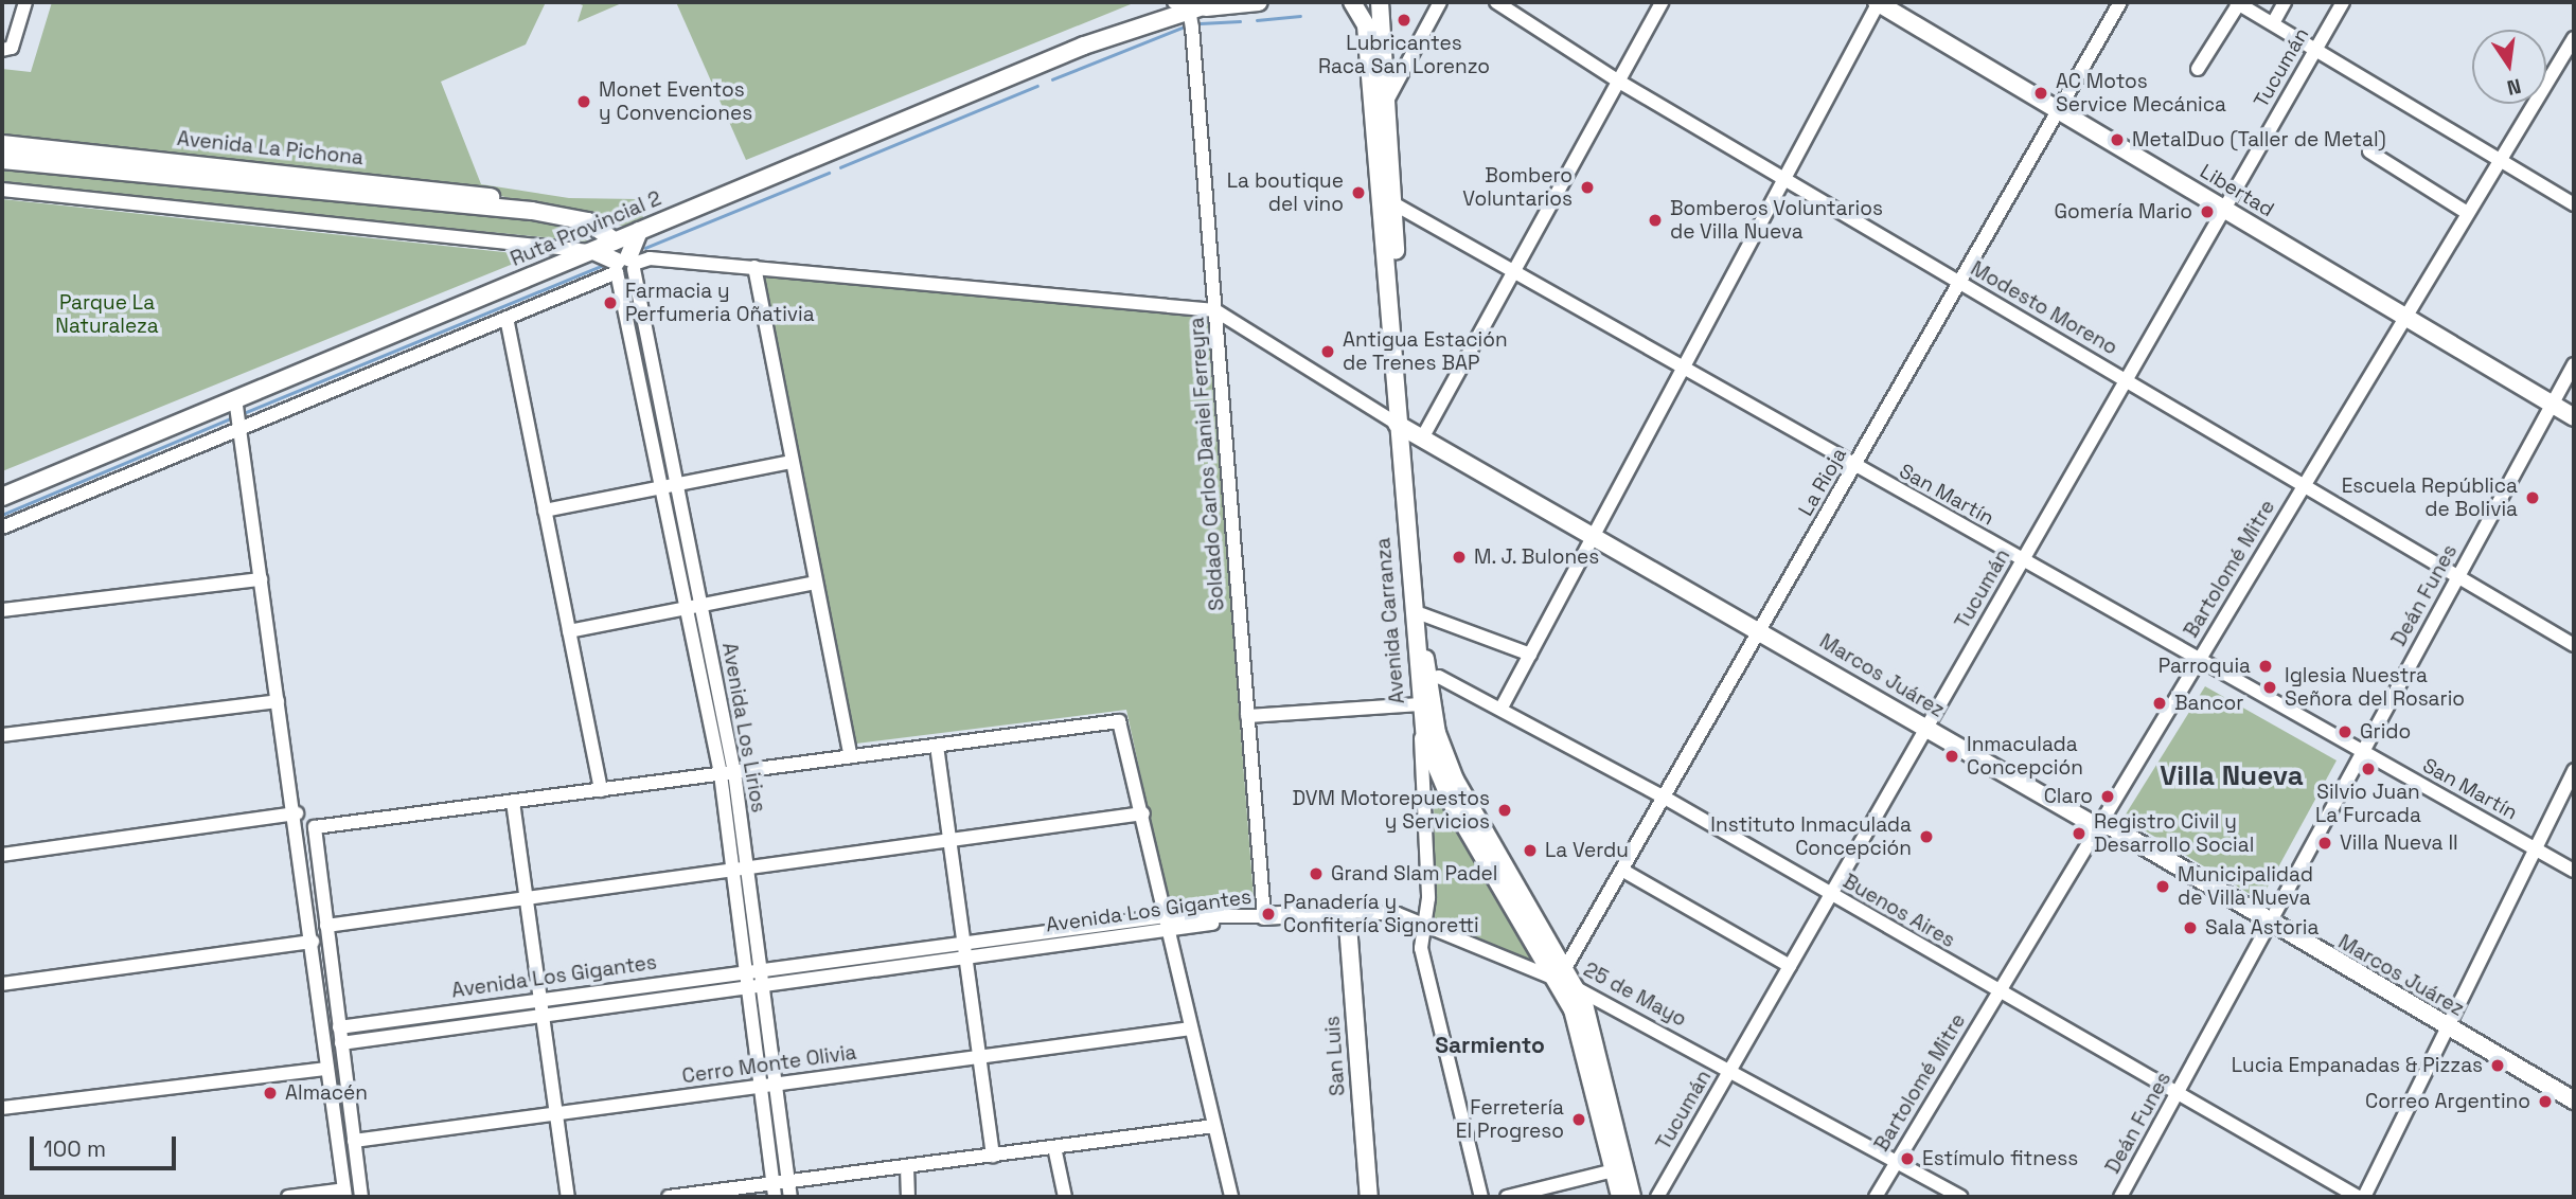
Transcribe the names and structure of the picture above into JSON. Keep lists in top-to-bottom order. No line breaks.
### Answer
{"streets":{"main road":["Avenida La Pichona","Libertad","Ruta Provincial 2","Avenida Carranza","Marcos Juárez","25 de Mayo","San Luis"],"street":["Tucumán","Modesto Moreno","Soldado Carlos Daniel Ferreyra","La Rioja","San Martín","Bartolomé Mitre","Deán Funes","Avenida Los Lirios","Avenida Los Gigantes","Buenos Aires","Cerro Monte Olivia"]},"crossings":[["Tucumán","Libertad"],["Tucumán","Modesto Moreno"],["Tucumán","San Martín"],["Tucumán","Marcos Juárez"],["Tucumán","Buenos Aires"],["Tucumán","25 de Mayo"],["Avenida La Pichona","Ruta Provincial 2"],["Libertad","La Rioja"],["Libertad","Bartolomé Mitre"],["Libertad","Deán Funes"],["Ruta Provincial 2","Soldado Carlos Daniel Ferreyra"],["Modesto Moreno","La Rioja"],["Modesto Moreno","Bartolomé Mitre"],["Modesto Moreno","Deán Funes"],["Soldado Carlos Daniel Ferreyra","Avenida Los Gigantes"],["Soldado Carlos Daniel Ferreyra","25 de Mayo"],["La Rioja","San Martín"],["La Rioja","Avenida Carranza"],["La Rioja","Marcos Juárez"],["La Rioja","Buenos Aires"],["La Rioja","25 de Mayo"],["San Martín","Bartolomé Mitre"],["San Martín","Deán Funes"],["San Martín","Avenida Carranza"],["Bartolomé Mitre","Marcos Juárez"],["Bartolomé Mitre","Buenos Aires"],["Bartolomé Mitre","25 de Mayo"],["Deán Funes","Marcos Juárez"],["Deán Funes","Buenos Aires"],["Avenida Carranza","Marcos Juárez"],["Avenida Carranza","Buenos Aires"],["Avenida Carranza","25 de Mayo"],["Avenida Los Lirios","Avenida Los Gigantes"],["Avenida Los Lirios","Cerro Monte Olivia"],["Avenida Los Gigantes","25 de Mayo"],["25 de Mayo","San Luis"]],"districts":["Villa Nueva","Sarmiento"],"parks":["Parque La Naturaleza"],"places":["Lubricantes Raca San Lorenzo","AC Motos Service Mecánica","Monet Eventos y Convenciones","MetalDuo (Taller de Metal)","Bombero Voluntarios","La boutique del vino","Gomería Mario","Bomberos Voluntarios de Villa Nueva","Farmacia y Perfumeria Oñativia","Antigua Estación de Trenes BAP","Escuela República de Bolivia","M. J. Bulones","Parroquia","Iglesia Nuestra Señora del Rosario","Bancor","Grido","Inmaculada Concepción","Silvio Juan La Furcada","Claro","DVM Motorepuestos y Servicios","Registro Civil y Desarrollo Social","Instituto Inmaculada Concepción","Villa Nueva II","La Verdu","Grand Slam Padel","Municipalidad de Villa Nueva","Panadería y Confitería Signoretti","Sala Astoria","Lucia Empanadas & Pizzas","Almacén","Correo Argentino","Ferretería El Progreso","Estímulo fitness"],"scale_bar":"100 m","north":"bottom"}
